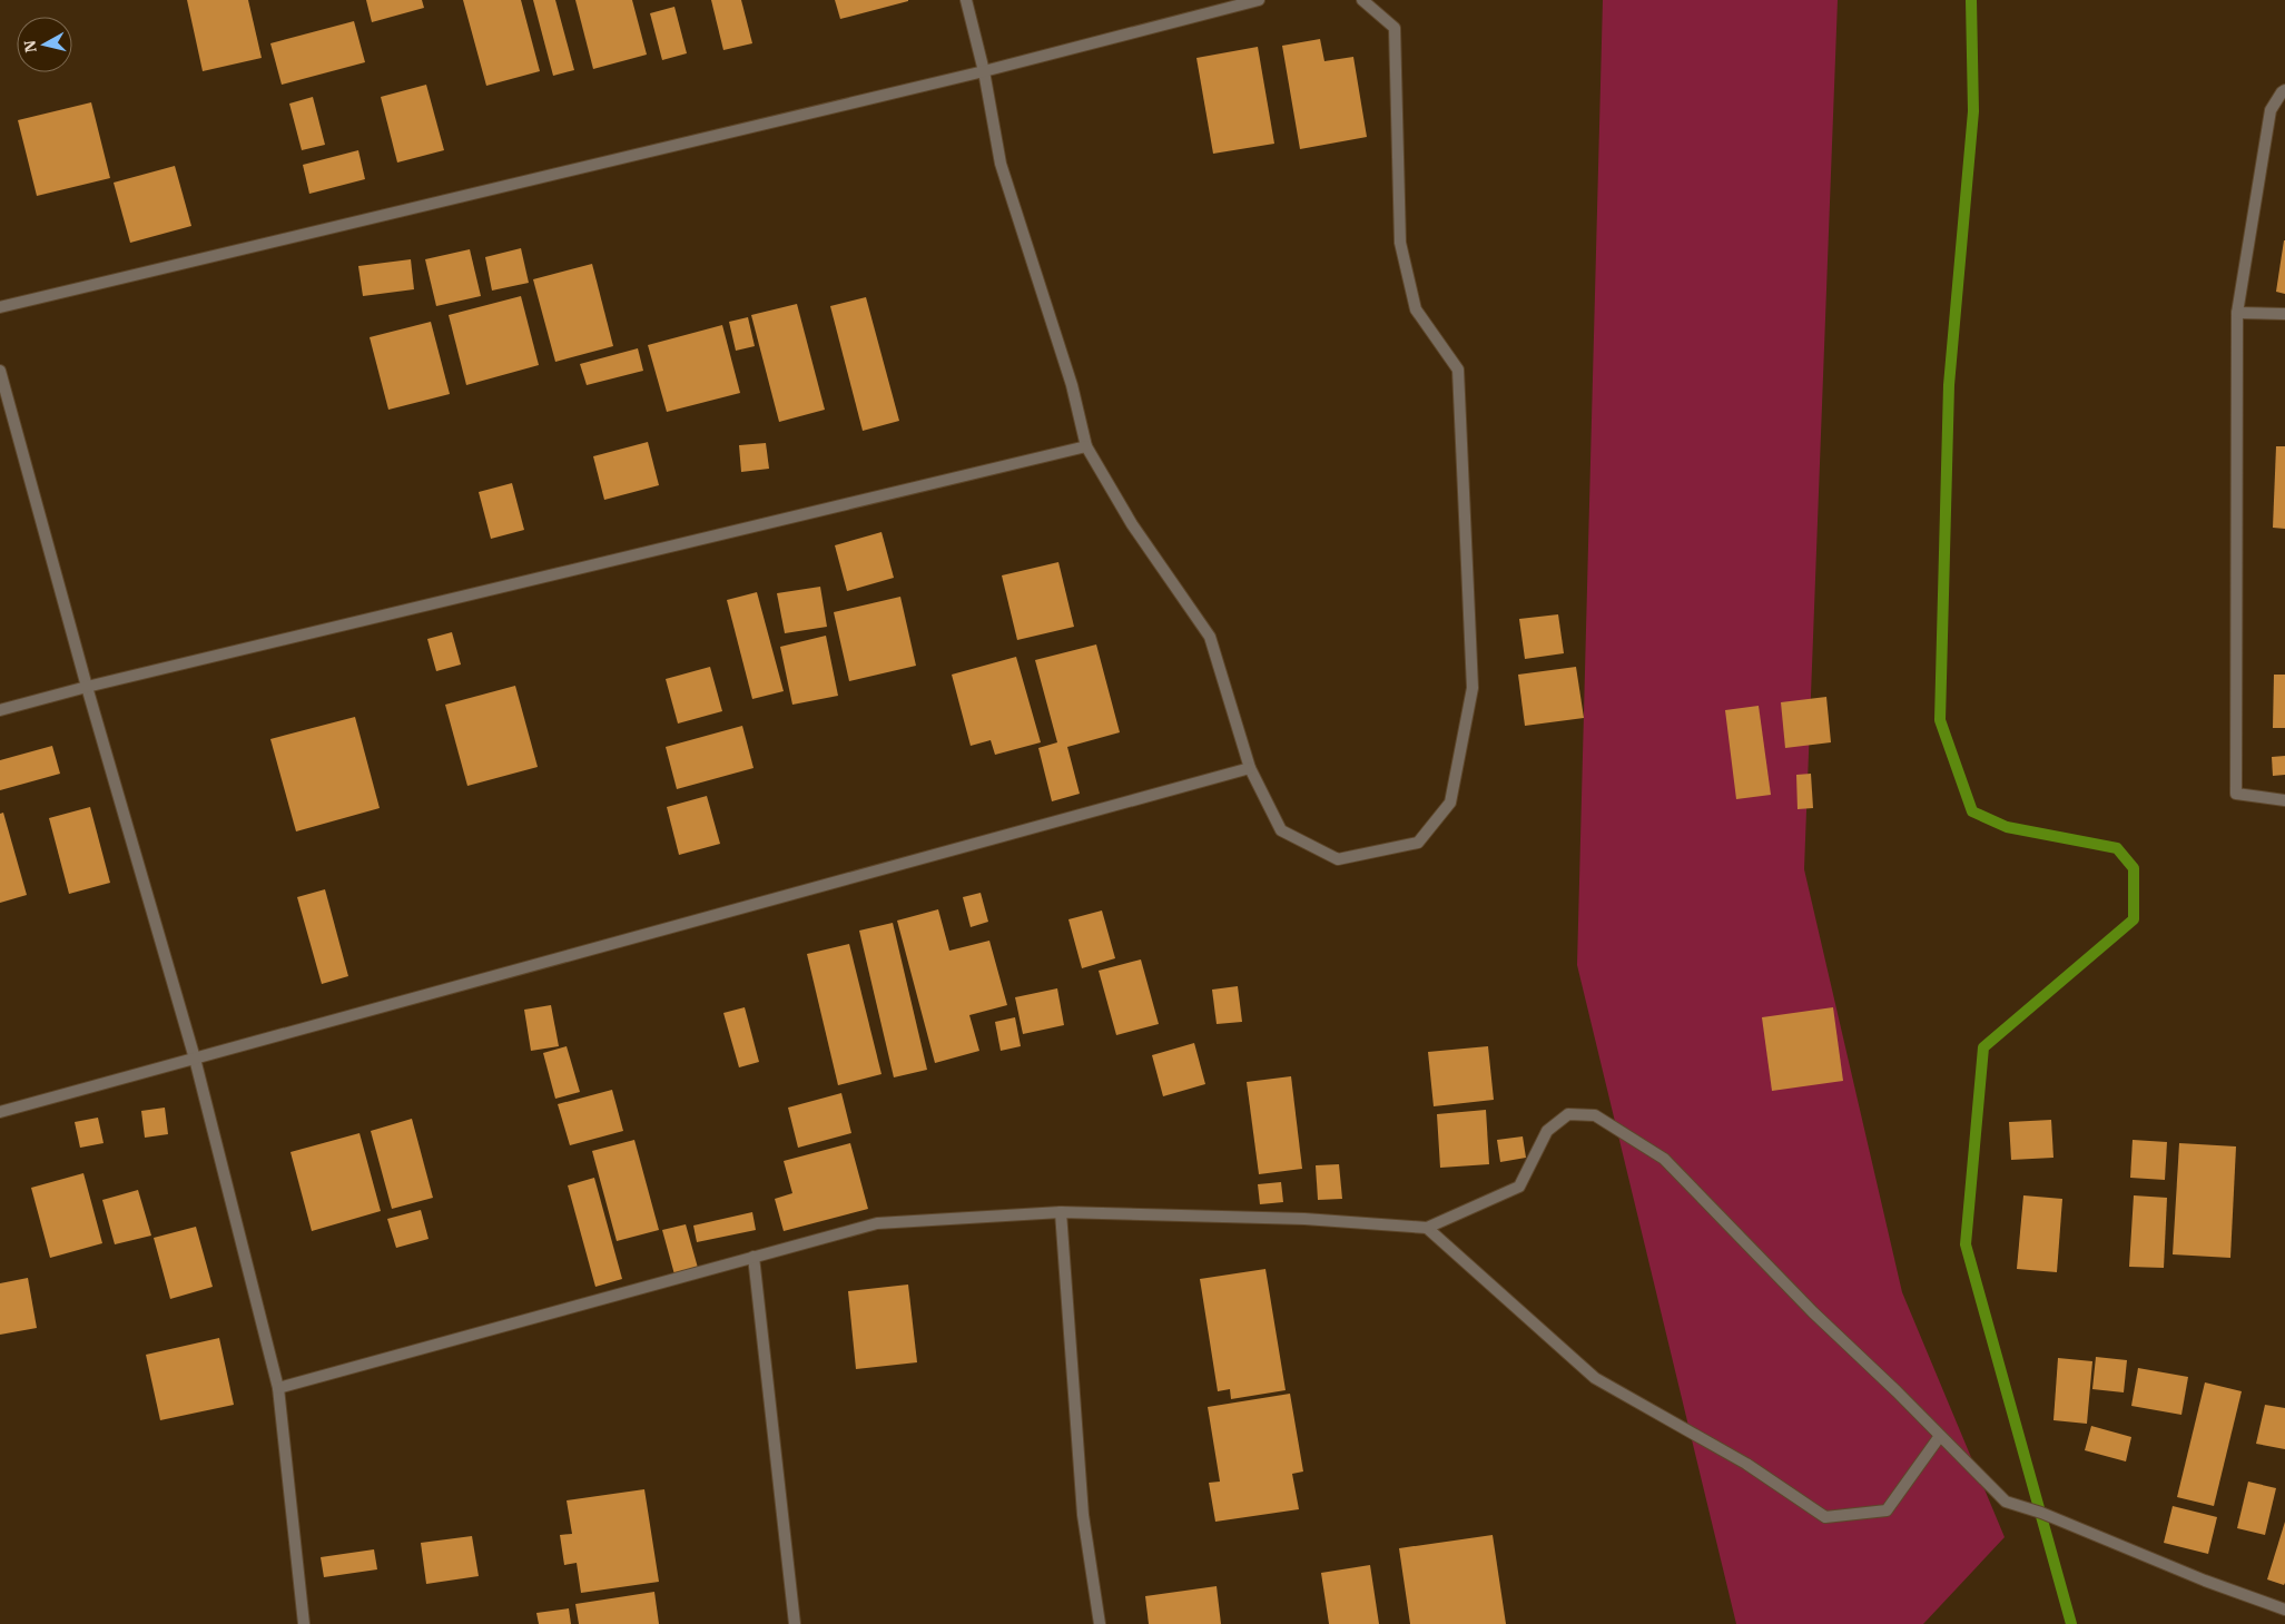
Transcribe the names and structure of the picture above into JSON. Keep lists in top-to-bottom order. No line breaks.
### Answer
{"north":"left"}
